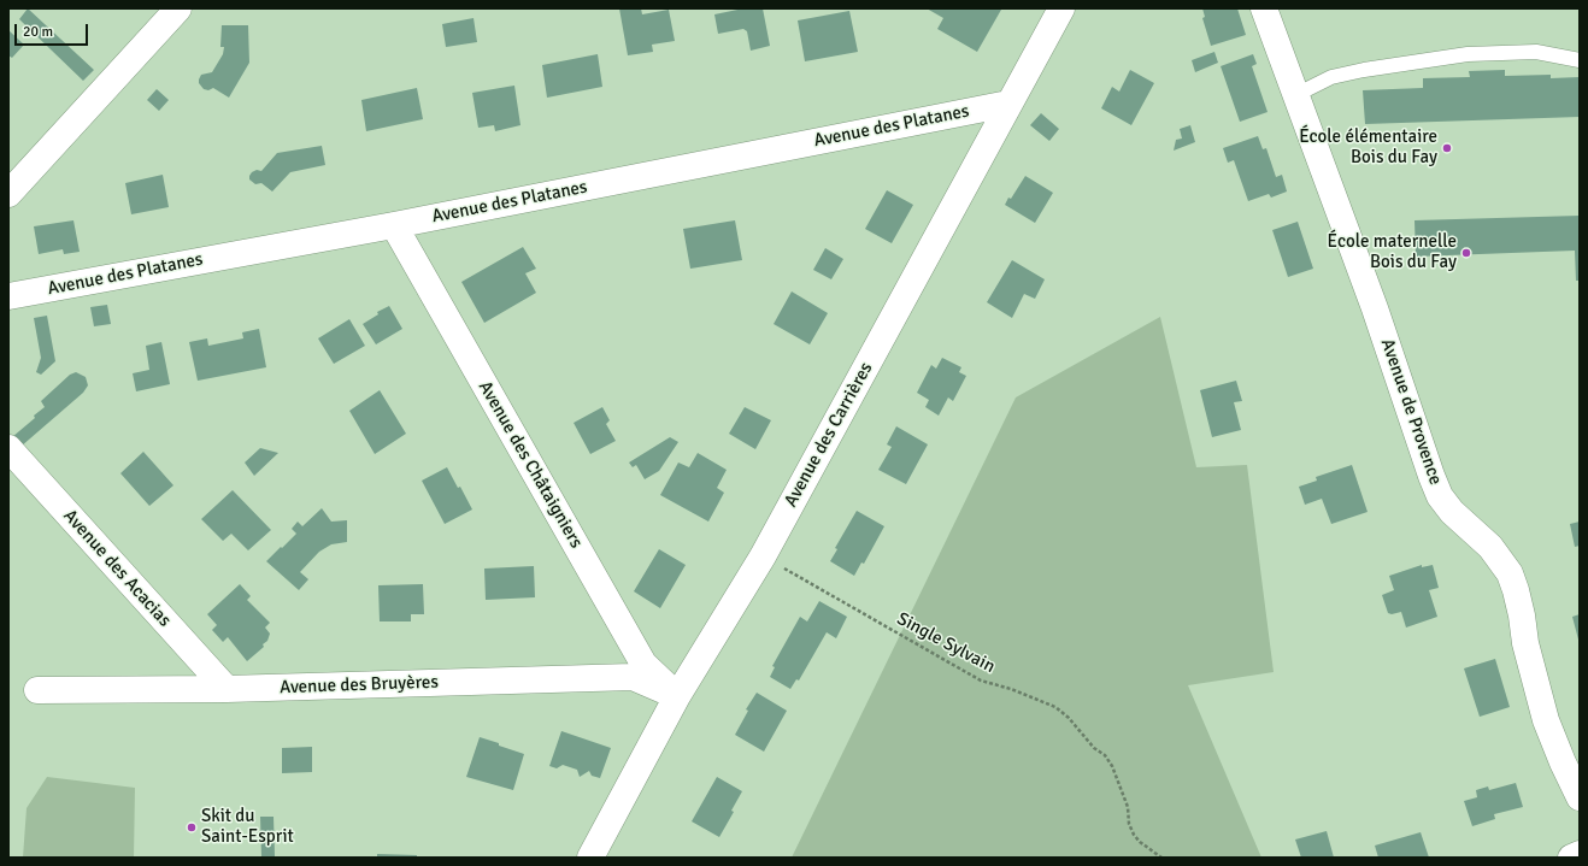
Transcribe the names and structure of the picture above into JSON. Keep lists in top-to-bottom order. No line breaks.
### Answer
{"streets":{"street":["Avenue des Platanes","Avenue de Provence","Avenue des Carrières","Avenue des Châtaigniers","Avenue des Acacias","Avenue des Bruyères"],"path":["Single Sylvain"]},"crossings":[["Avenue des Platanes","Avenue des Carrières"],["Avenue des Platanes","Avenue des Châtaigniers"],["Avenue des Carrières","Avenue des Châtaigniers"],["Avenue des Carrières","Single Sylvain"],["Avenue des Carrières","Avenue des Bruyères"],["Avenue des Châtaigniers","Avenue des Bruyères"],["Avenue des Acacias","Avenue des Bruyères"]],"places":["École élémentaire Bois du Fay","École maternelle Bois du Fay","Skit du Saint-Esprit"],"scale_bar":"20 m"}
